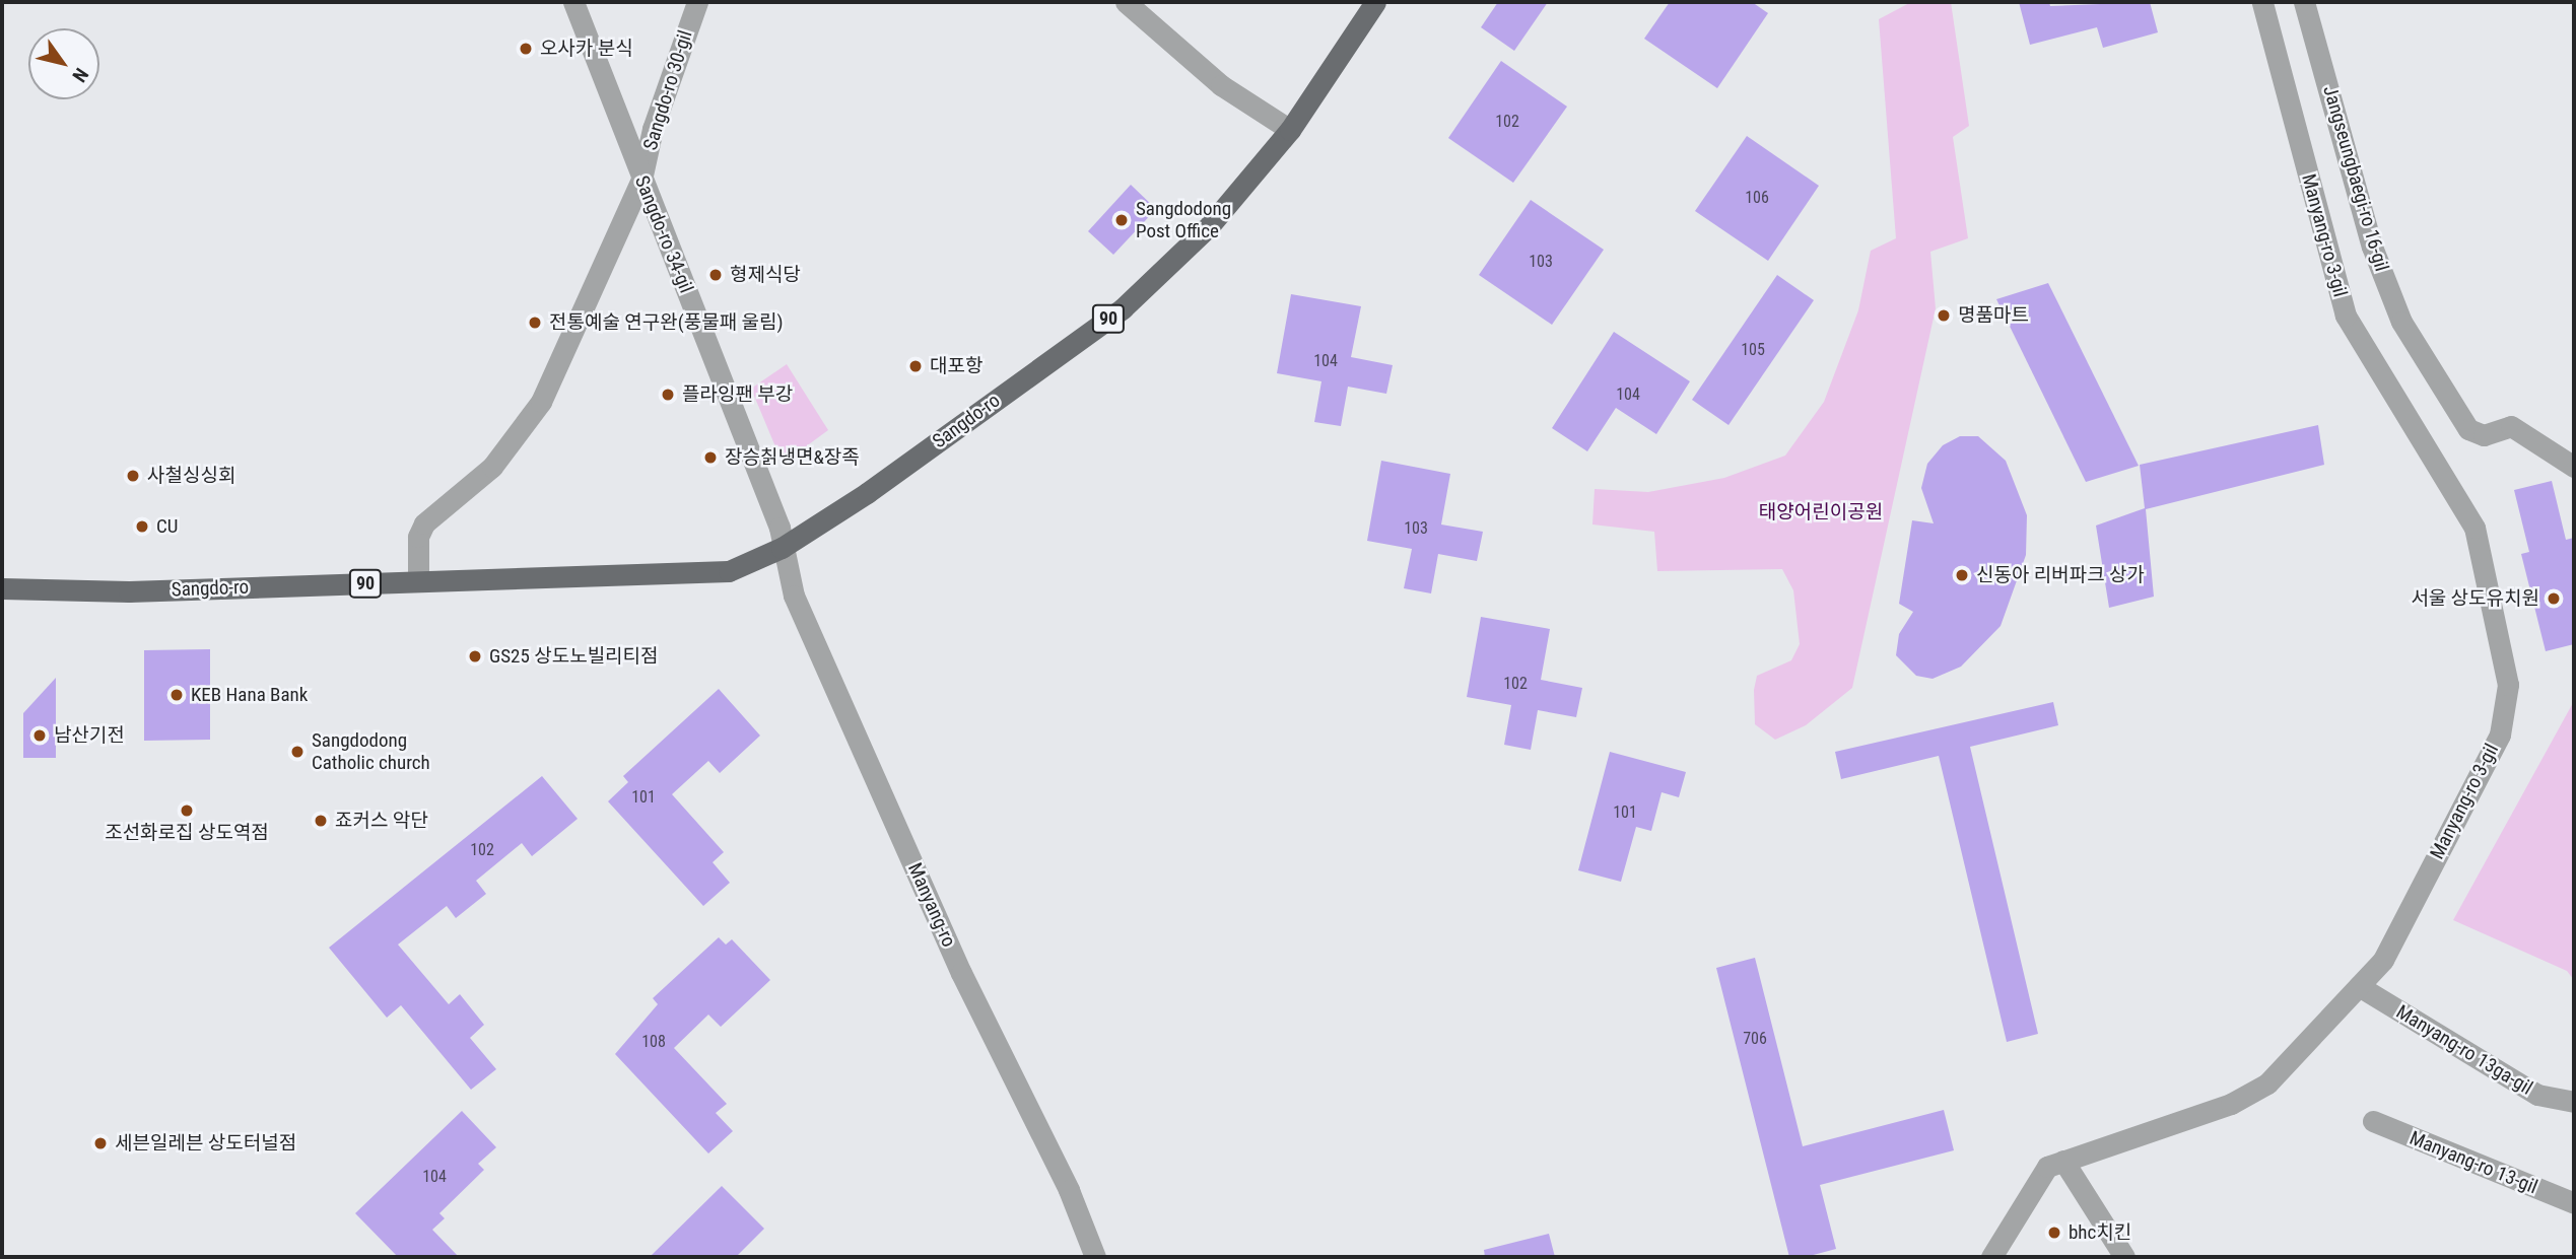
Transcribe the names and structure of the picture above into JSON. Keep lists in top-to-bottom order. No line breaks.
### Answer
{"streets":{"main road":["90","Sangdo-ro"],"street":["Sangdo-ro 30-gil","Jangseungbaegi-ro 16-gil","Sangdo-ro 34-gil","Manyang-ro 3-gil","Manyang-ro","Manyang-ro 13ga-gil","Manyang-ro 13-gil"]},"crossings":[["Sangdo-ro 30-gil","Sangdo-ro 34-gil"],["Sangdo-ro 34-gil","Sangdo-ro"],["Sangdo-ro 34-gil","Manyang-ro"],["Manyang-ro 3-gil","Manyang-ro 13ga-gil"],["Sangdo-ro","Manyang-ro"]],"parks":["태양어린이공원"],"places":["오사카 분식","Sangdodong Post Office","형제식당","명품마트","전통예술 연구완(풍물패 울림)","대포항","플라잉팬 부강","장승칡냉면&장족","사철싱싱회","CU","신동아 리버파크 상가","서울 상도유치원","GS25 상도노빌리티점","KEB Hana Bank","남산기전","Sangdodong Catholic church","조선화로집 상도역점","죠커스 악단","세븐일레븐 상도터널점","bhc치킨"],"house_numbers":["102","106","103","105","104","104","103","102","101","101","102","706","108","104"],"north":"bottom right"}
